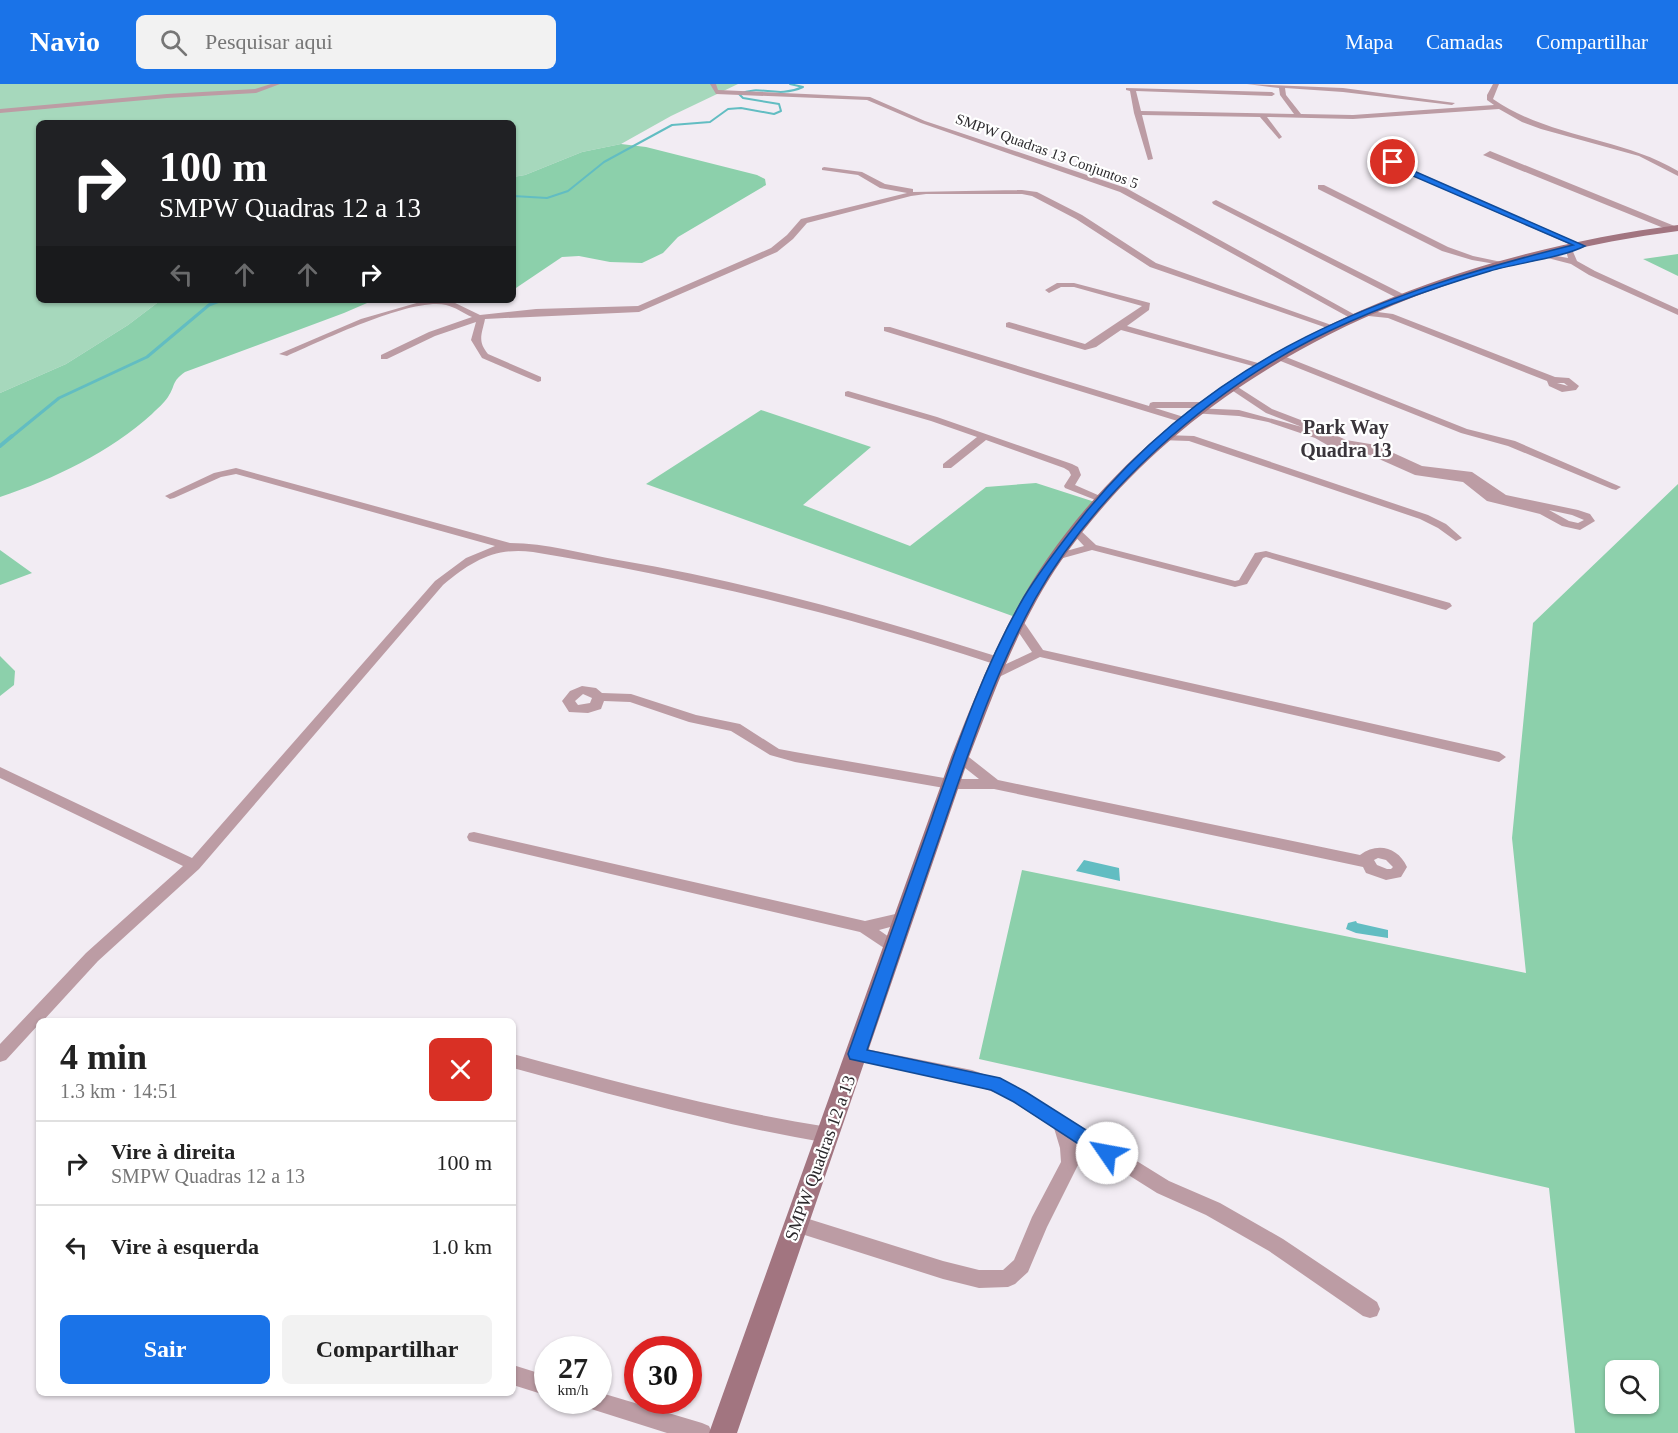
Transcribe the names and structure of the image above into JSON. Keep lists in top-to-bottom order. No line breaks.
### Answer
{"streets":{"street":["SMPW Quadras 13 Conjuntos 5","SMPW Quadras 12 a 13"]},"crossings":[["SMPW Quadras 13 Conjuntos 5","SMPW Quadras 12 a 13"]],"districts":["Park Way Quadra 13"],"page":{"header":"Navio","search":"Pesquisar aqui","nav":["Mapa","Camadas","Compartilhar"],"turn":["100 m","SMPW Quadras 12 a 13"],"heading":["4 min","1.3 km · 14:51"],"list":[{"name":"Vire à direita","note":"SMPW Quadras 12 a 13","value":"100 m"},{"name":"Vire à esquerda","value":"1.0 km"}],"buttons":["Sair","Compartilhar"],"speed":"27 km/h","limit":"30"}}
